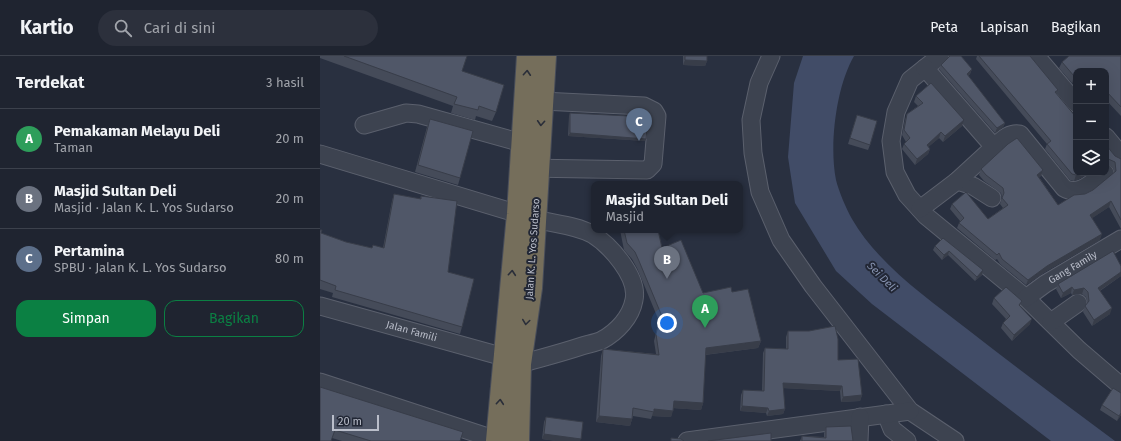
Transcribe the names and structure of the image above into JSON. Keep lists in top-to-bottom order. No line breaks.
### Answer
{"streets":{"highway":["Jalan K. L. Yos Sudarso"],"street":["Gang Family","Jalan Famili"]},"crossings":[["Jalan K. L. Yos Sudarso","Jalan Famili"]],"water":["Sei Deli"],"scale_bar":"20 m","page":{"header":"Kartio","search":"Cari di sini","nav":["Peta","Lapisan","Bagikan"],"heading":["Terdekat","3 hasil"],"map_buttons":["+","−"],"list":[{"mark":"A","name":"Pemakaman Melayu Deli","note":"Taman","value":"20 m"},{"mark":"B","name":"Masjid Sultan Deli","note":"Masjid · Jalan K. L. Yos Sudarso","value":"20 m"},{"mark":"C","name":"Pertamina","note":"SPBU · Jalan K. L. Yos Sudarso","value":"80 m"}],"pins":["C","B","A"],"popup":["Masjid Sultan Deli","Masjid"],"buttons":["Simpan","Bagikan"],"scale":"20 m"}}
